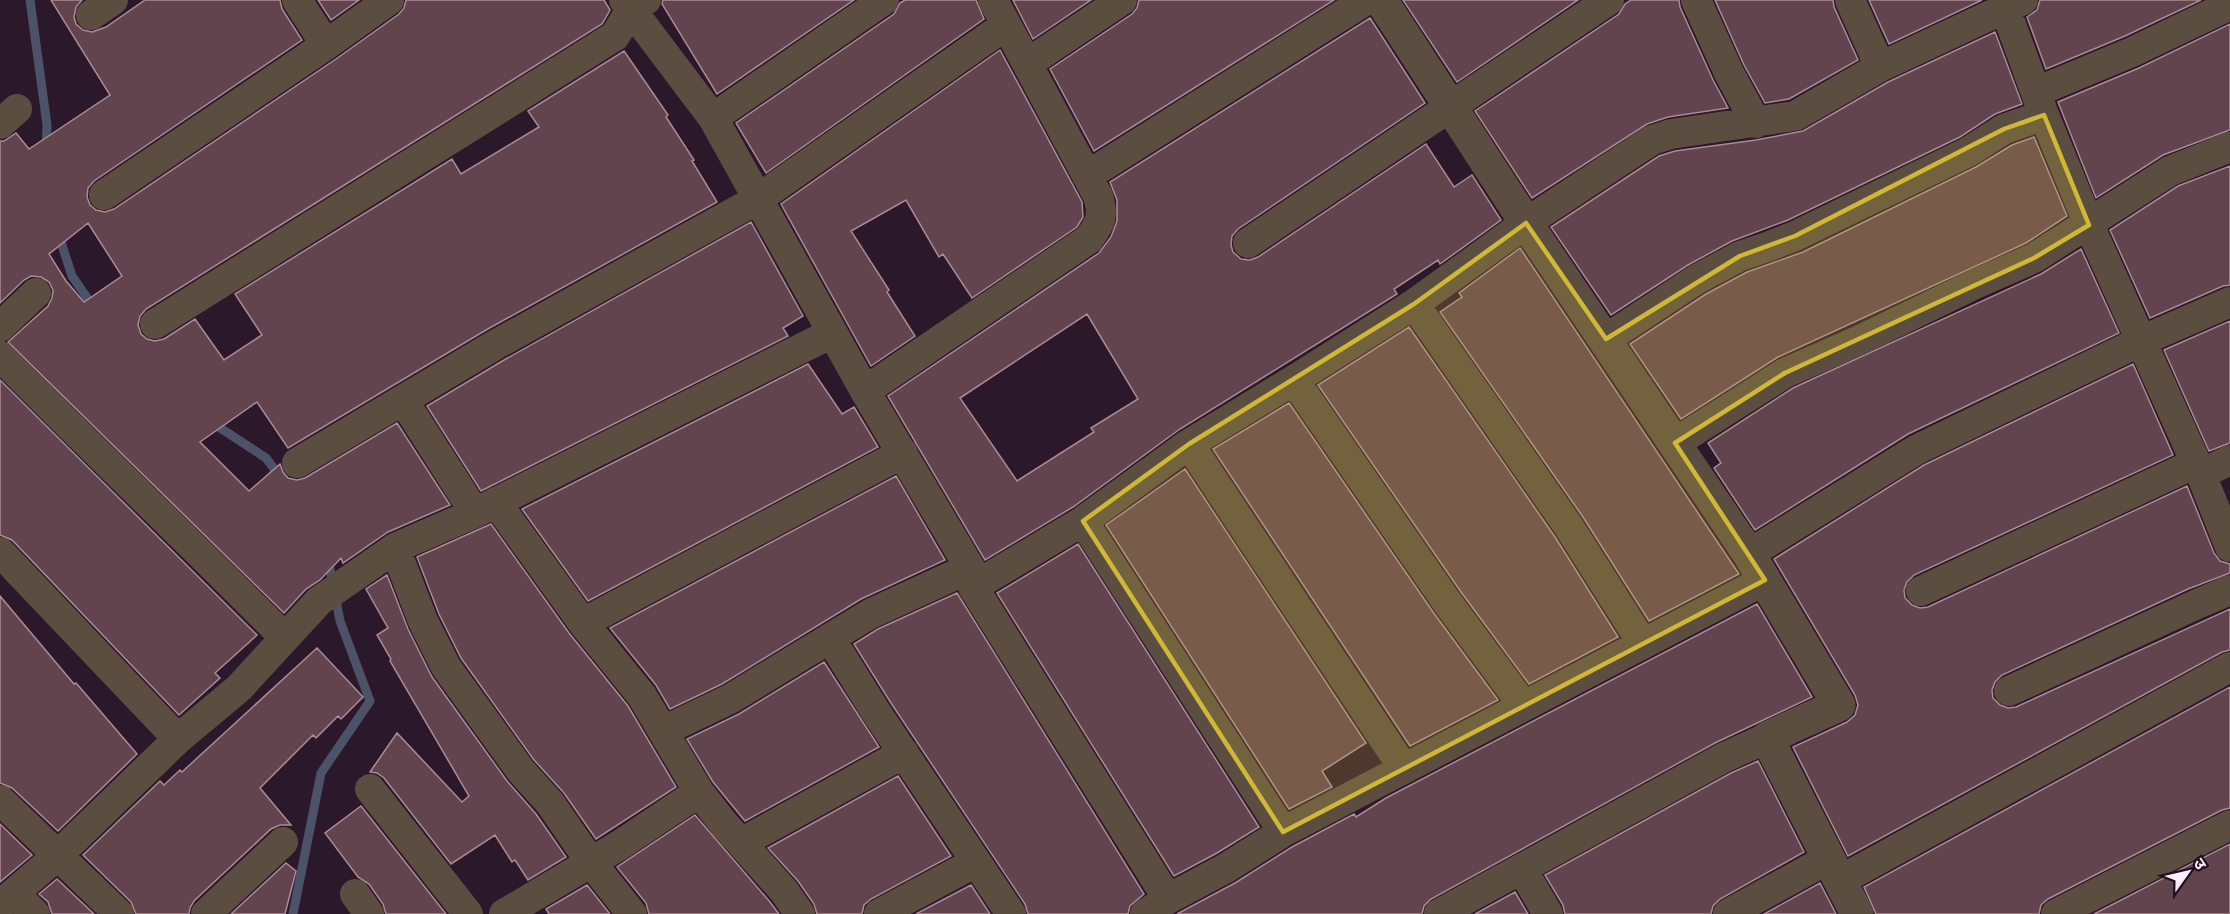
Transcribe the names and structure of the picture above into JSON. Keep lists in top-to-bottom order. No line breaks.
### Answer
{"north":"top right"}
